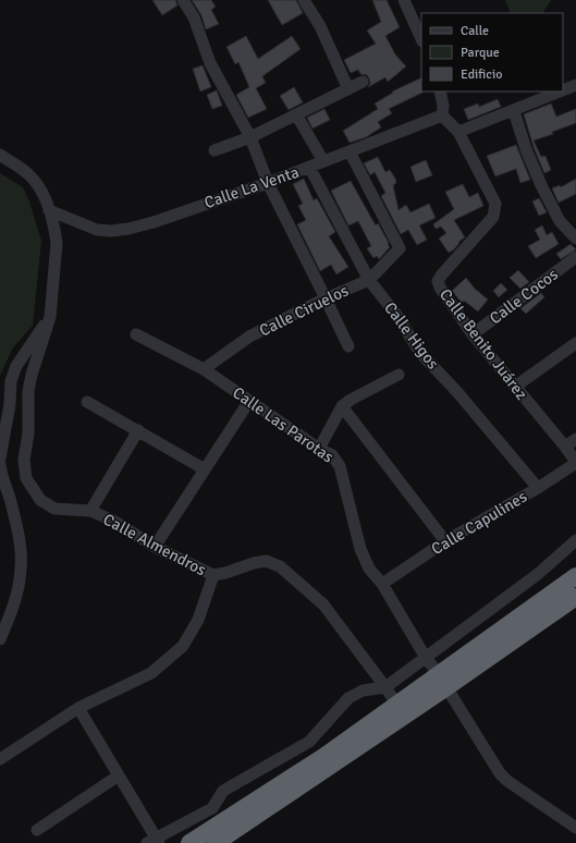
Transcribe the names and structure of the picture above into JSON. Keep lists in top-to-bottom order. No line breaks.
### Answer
{"streets":{"street":["Calle La Venta","Calle Cocos","Calle Ciruelos","Calle Higos","Calle Benito Juárez","Calle Las Parotas","Calle Capulines","Calle Almendros"]},"crossings":[["Calle La Venta","Calle Ciruelos"],["Calle La Venta","Calle Higos"],["Calle La Venta","Calle Benito Juárez"],["Calle La Venta","Calle Almendros"],["Calle Cocos","Calle Benito Juárez"],["Calle Ciruelos","Calle Higos"],["Calle Ciruelos","Calle Las Parotas"],["Calle Higos","Calle Capulines"],["Calle Benito Juárez","Calle Capulines"],["Calle Las Parotas","Calle Capulines"]],"legend":["Calle","Parque","Edificio"]}
